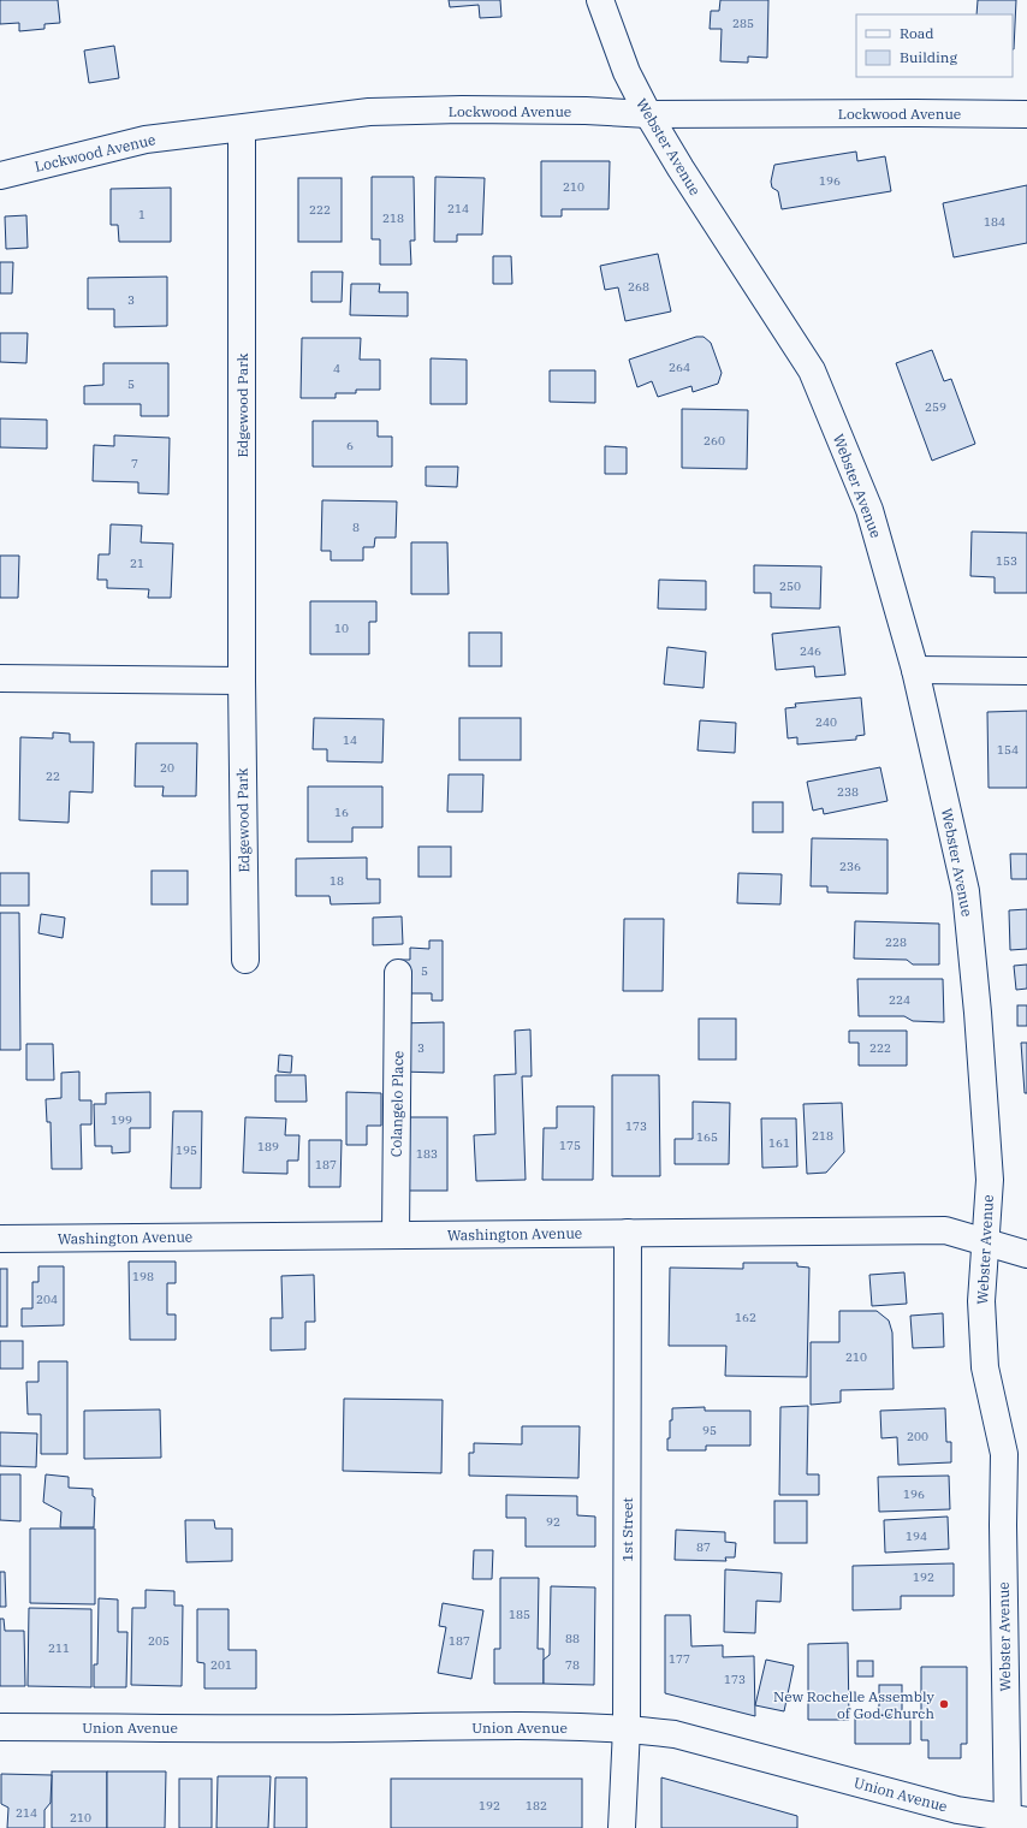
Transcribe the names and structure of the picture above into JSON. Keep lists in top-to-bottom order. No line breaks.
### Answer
{"streets":{"street":["Lockwood Avenue","Webster Avenue","Edgewood Park","Colangelo Place","Washington Avenue","1st Street","Union Avenue"]},"crossings":[["Lockwood Avenue","Webster Avenue"],["Lockwood Avenue","Edgewood Park"],["Webster Avenue","Washington Avenue"],["Webster Avenue","Union Avenue"],["Colangelo Place","Washington Avenue"],["Washington Avenue","1st Street"],["1st Street","Union Avenue"]],"places":["New Rochelle Assembly of God Church"],"house_numbers":["285","196","210","214","222","1","218","184","268","3","264","4","5","259","260","6","7","8","153","21","250","10","246","240","14","154","20","22","238","16","236","18","228","5","224","3","222","199","173","218","165","161","175","189","195","183","187","198","204","162","210","95","200","196","92","194","87","192","185","88","205","187","211","177","201","78","173","192","182","214","210"],"legend":["Road","Building"]}
